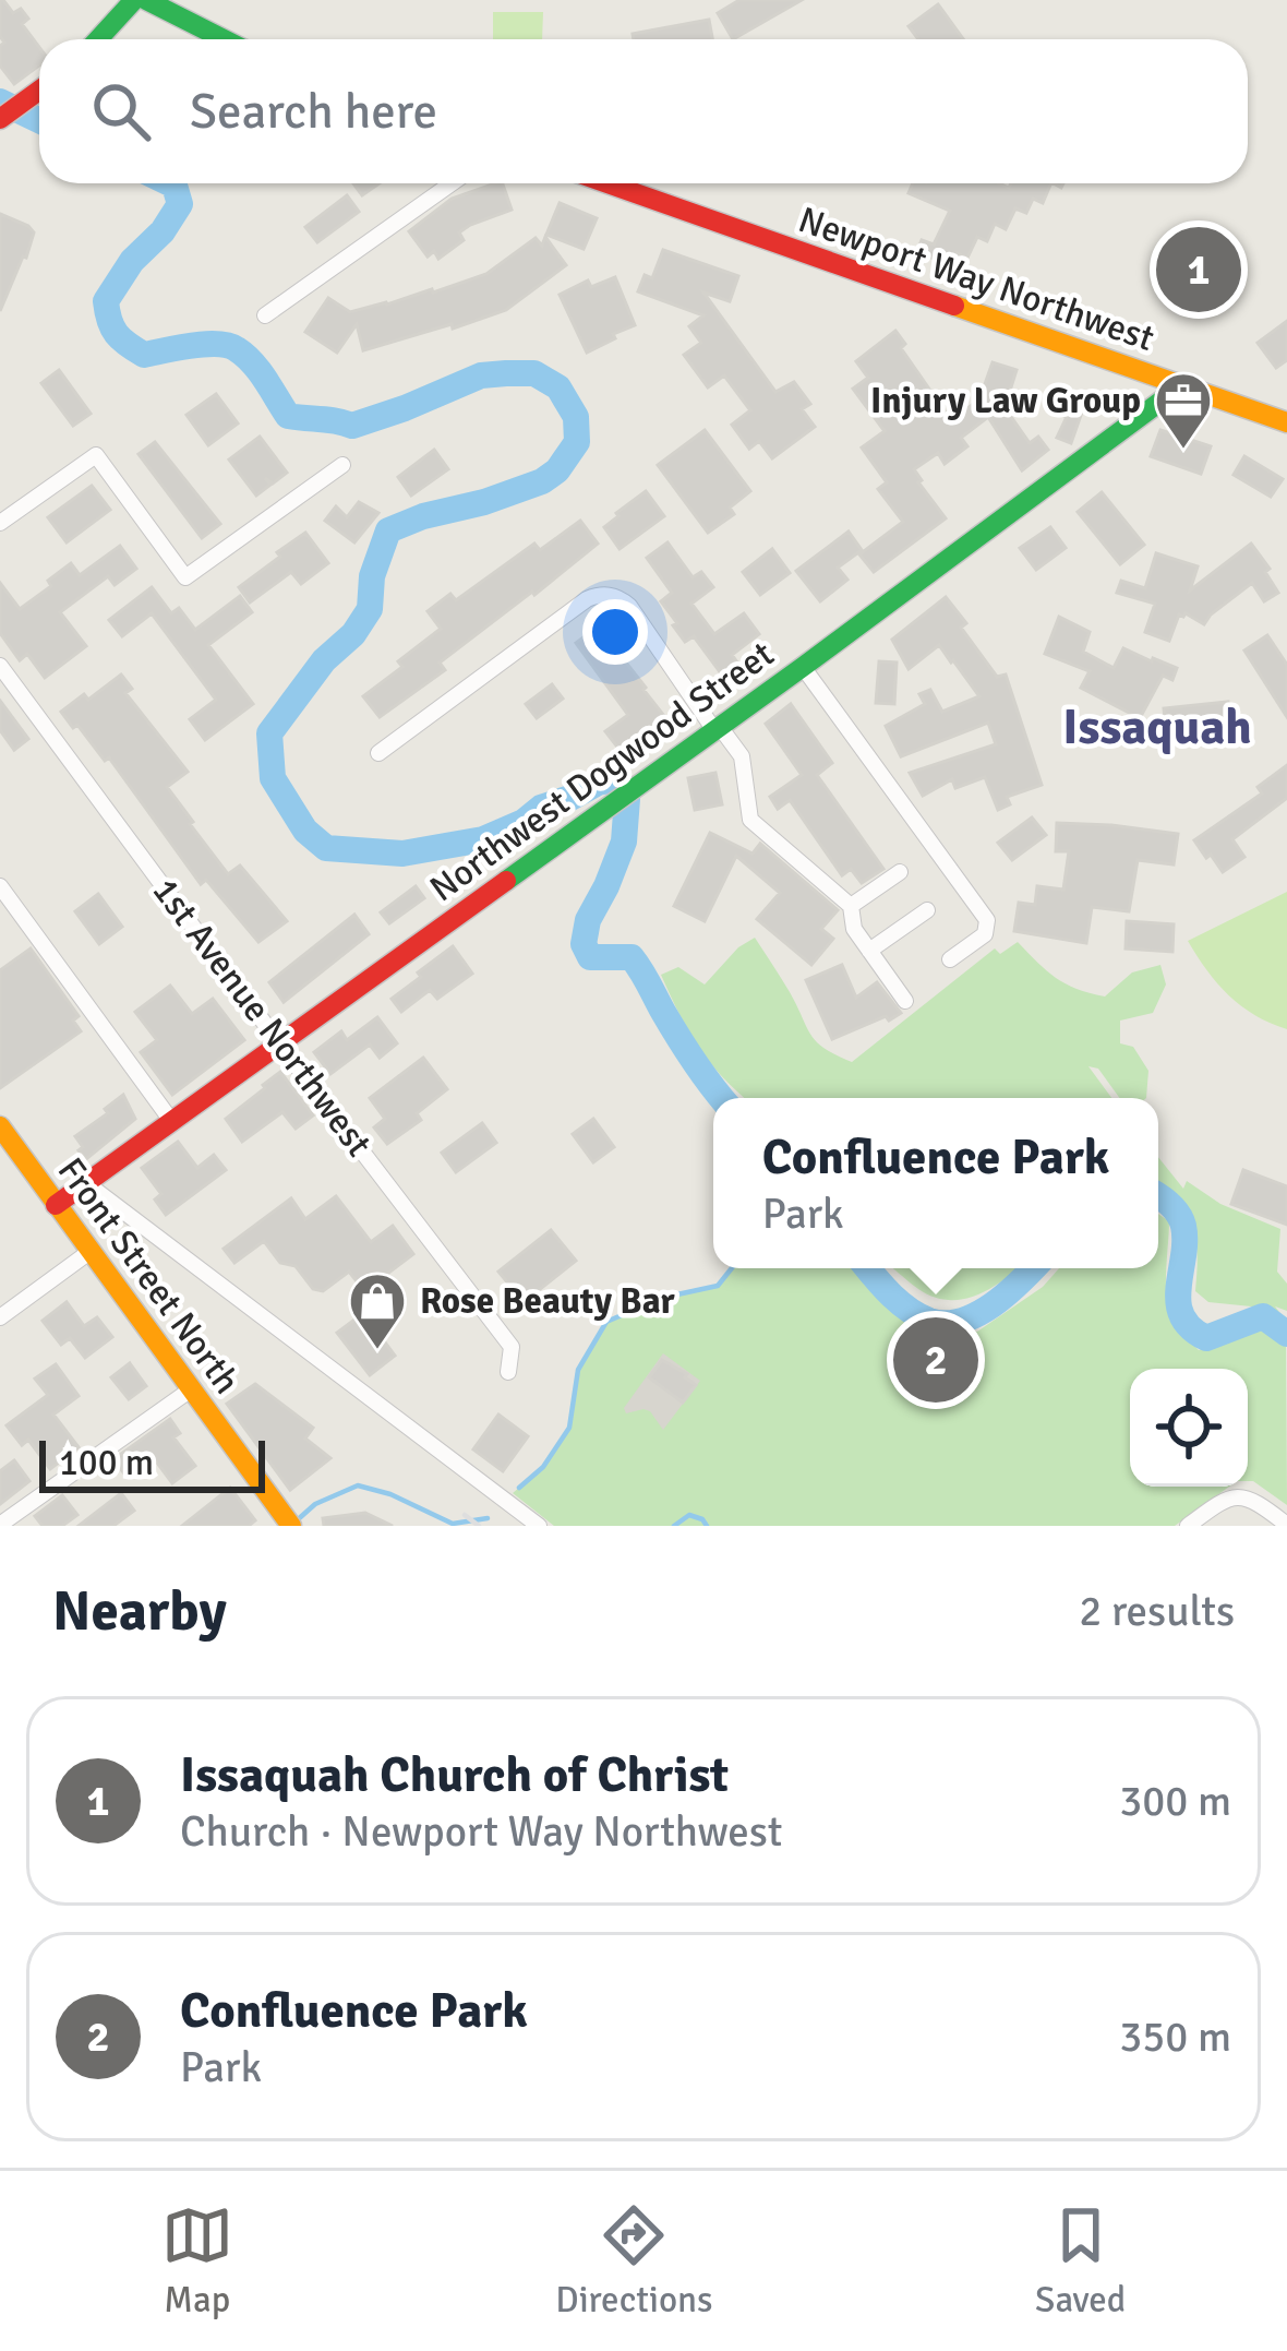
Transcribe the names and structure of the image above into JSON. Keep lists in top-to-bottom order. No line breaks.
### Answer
{"streets":{"street":["Newport Way Northwest","Northwest Dogwood Street","1st Avenue Northwest","Front Street North"]},"crossings":[["Newport Way Northwest","Northwest Dogwood Street"],["Northwest Dogwood Street","1st Avenue Northwest"],["Northwest Dogwood Street","Front Street North"]],"districts":["Issaquah"],"places":{"office":["Injury Law Group"],"shop":["Rose Beauty Bar"]},"scale_bar":"100 m","page":{"search":"Search here","pins":["1","2"],"popup":["Confluence Park","Park"],"scale":"100 m","heading":["Nearby","2 results"],"list":[{"mark":"1","name":"Issaquah Church of Christ","note":"Church · Newport Way Northwest","value":"300 m"},{"mark":"2","name":"Confluence Park","note":"Park","value":"350 m"}],"nav":["Map","Directions","Saved"]}}
